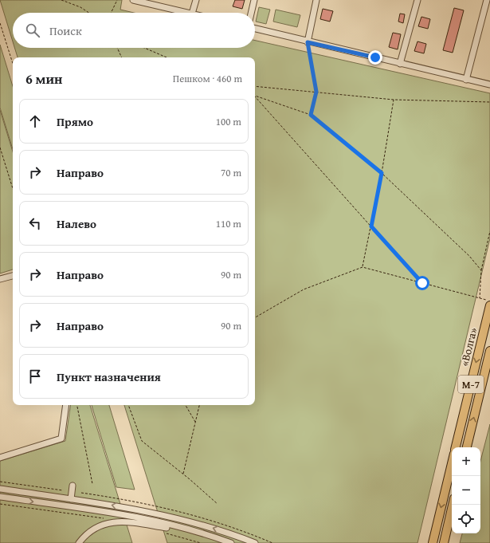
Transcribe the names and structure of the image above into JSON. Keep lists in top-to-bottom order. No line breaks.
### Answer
{"streets":{"highway":["«Волга»","М-7"]},"page":{"search":"Поиск","heading":["6 мин","Пешком · 460 m"],"list":[["Прямо","100 m"],["Направо","70 m"],["Налево","110 m"],["Направо","90 m"],["Направо","90 m"],"Пункт назначения"],"map_buttons":["+","−"]}}
